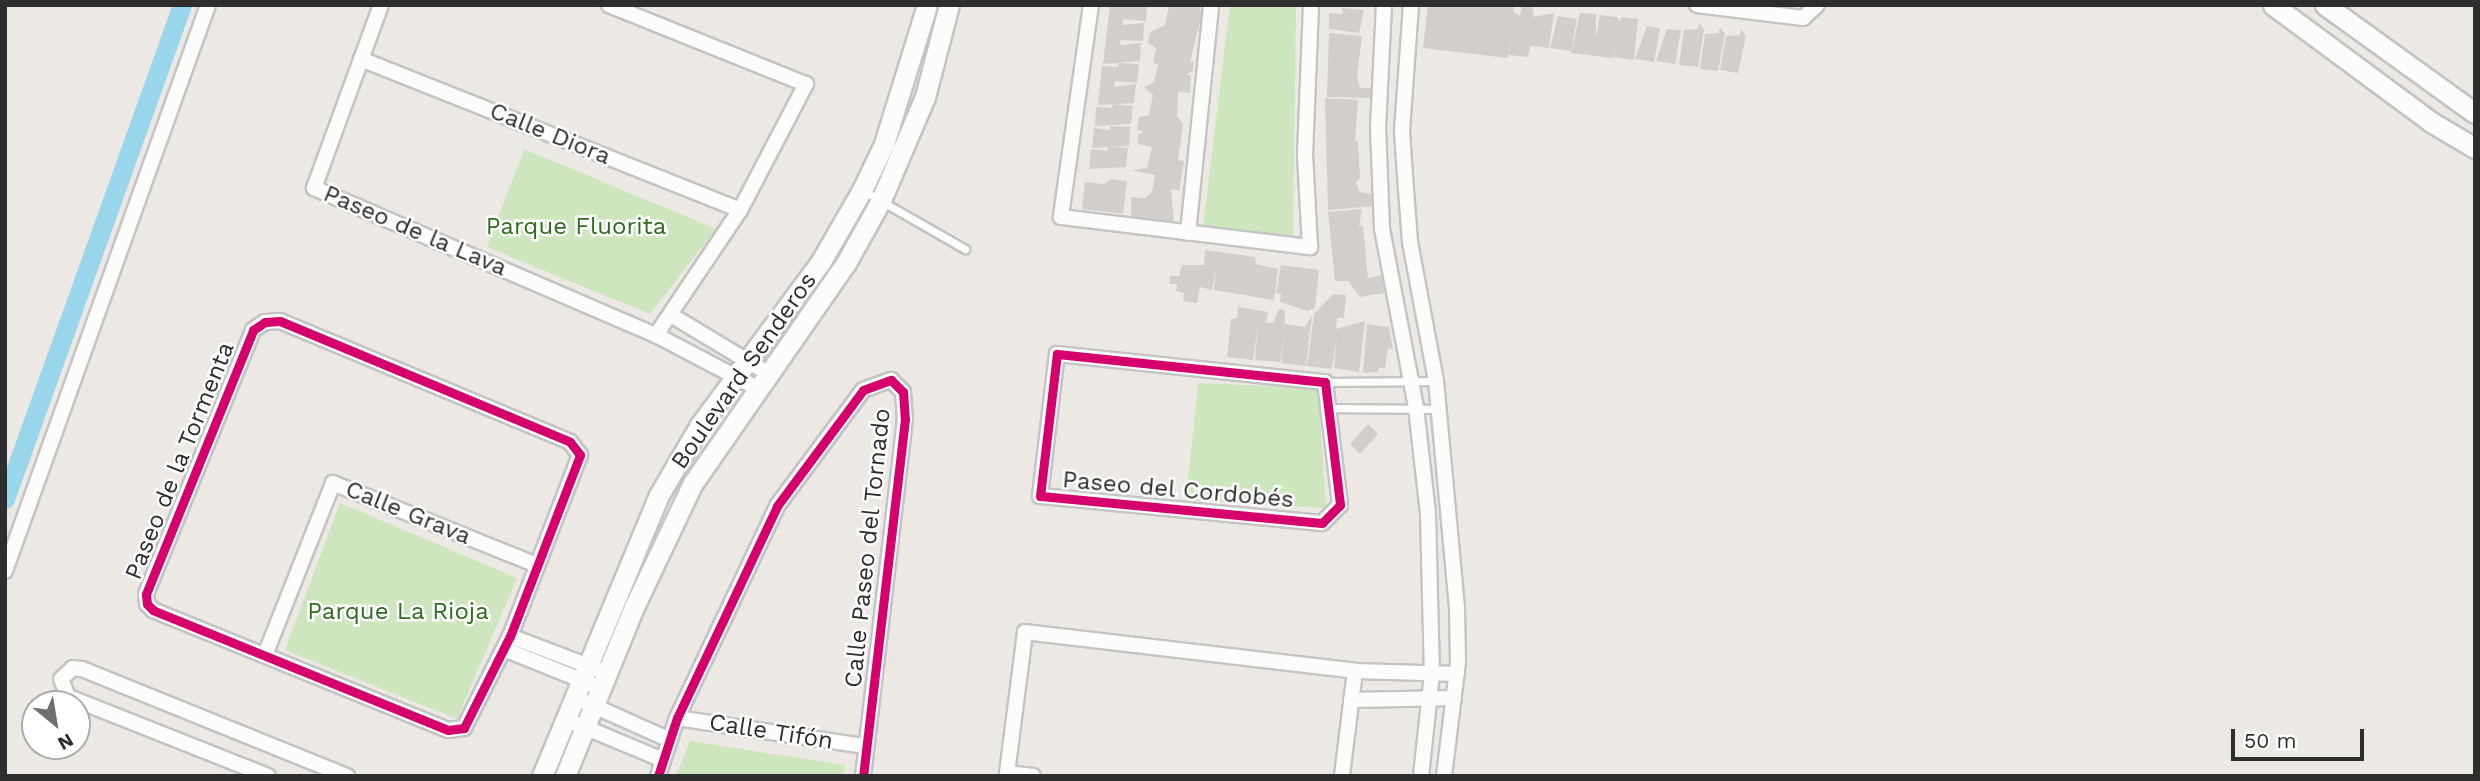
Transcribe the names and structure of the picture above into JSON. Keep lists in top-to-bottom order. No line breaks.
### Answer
{"streets":{"main road":["Boulevard Senderos"],"street":["Calle Diora","Paseo de la Lava","Paseo de la Tormenta","Paseo del Cordobés","Calle Grava","Calle Paseo del Tornado","Calle Tifón"]},"crossings":[["Calle Diora","Paseo de la Lava"],["Paseo de la Lava","Boulevard Senderos"],["Paseo de la Tormenta","Calle Grava"],["Calle Paseo del Tornado","Calle Tifón"]],"parks":["Parque Fluorita","Parque La Rioja"],"scale_bar":"50 m","north":"bottom right"}
